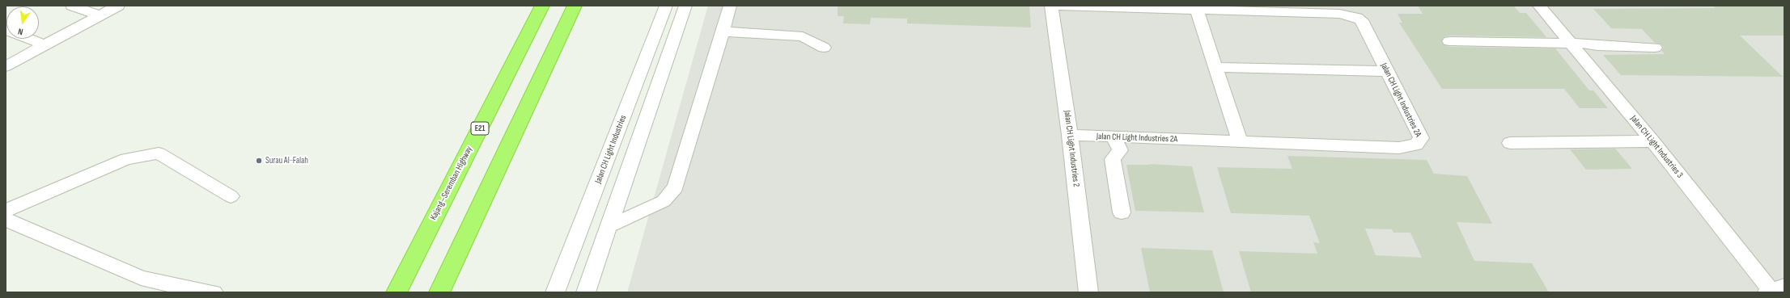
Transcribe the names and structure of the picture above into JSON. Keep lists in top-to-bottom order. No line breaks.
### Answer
{"streets":{"highway":["E21","Kajang–Seremban Highway"],"street":["Jalan CH Light Industries 2A","Jalan CH Light Industries 3","Jalan CH Light Industries 2","Jalan CH Light Industries"]},"crossings":[["Jalan CH Light Industries 2A","Jalan CH Light Industries 2"]],"places":["Surau Al-Falah"],"north":"bottom"}
